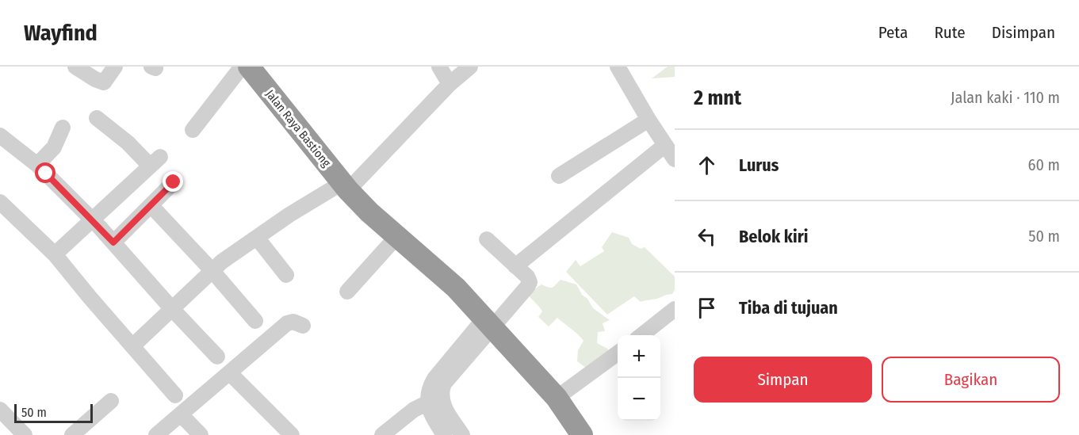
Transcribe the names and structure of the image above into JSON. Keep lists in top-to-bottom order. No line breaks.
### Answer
{"streets":{"highway":["Jalan Raya Bastiong"]},"scale_bar":"50 m","page":{"header":"Wayfind","nav":["Peta","Rute","Disimpan"],"heading":["2 mnt","Jalan kaki · 110 m"],"list":[["Lurus","60 m"],["Belok kiri","50 m"],"Tiba di tujuan"],"map_buttons":["+","−"],"buttons":["Simpan","Bagikan"],"scale":"50 m"}}
